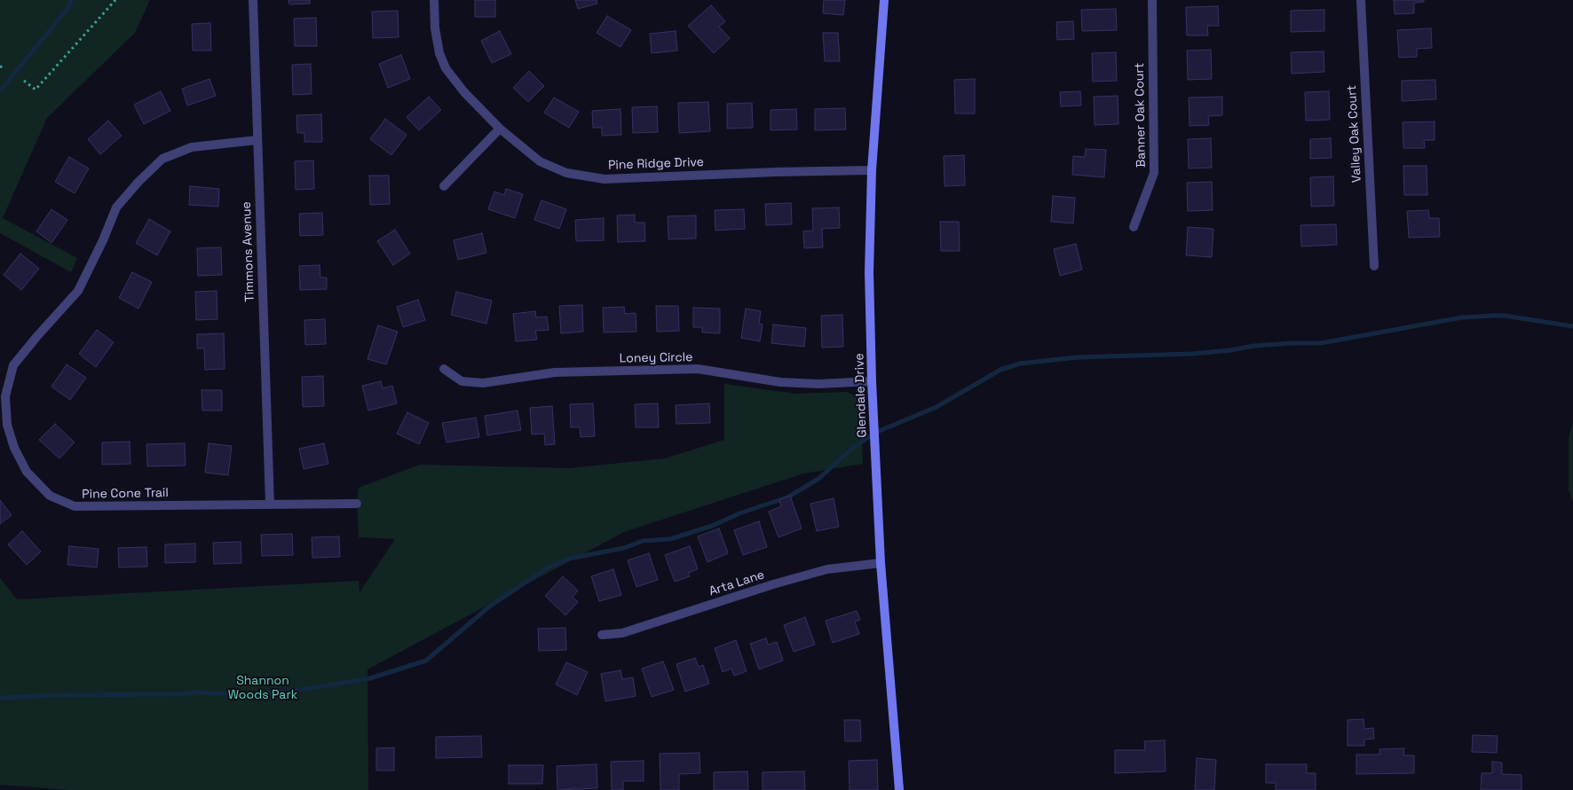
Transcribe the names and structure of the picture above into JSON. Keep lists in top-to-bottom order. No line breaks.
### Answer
{"streets":{"street":["Banner Oak Court","Valley Oak Court","Pine Ridge Drive","Timmons Avenue","Loney Circle","Glendale Drive","Pine Cone Trail","Arta Lane"]},"crossings":[["Pine Ridge Drive","Glendale Drive"],["Timmons Avenue","Pine Cone Trail"],["Loney Circle","Glendale Drive"],["Glendale Drive","Arta Lane"]],"parks":["Shannon Woods Park"]}
